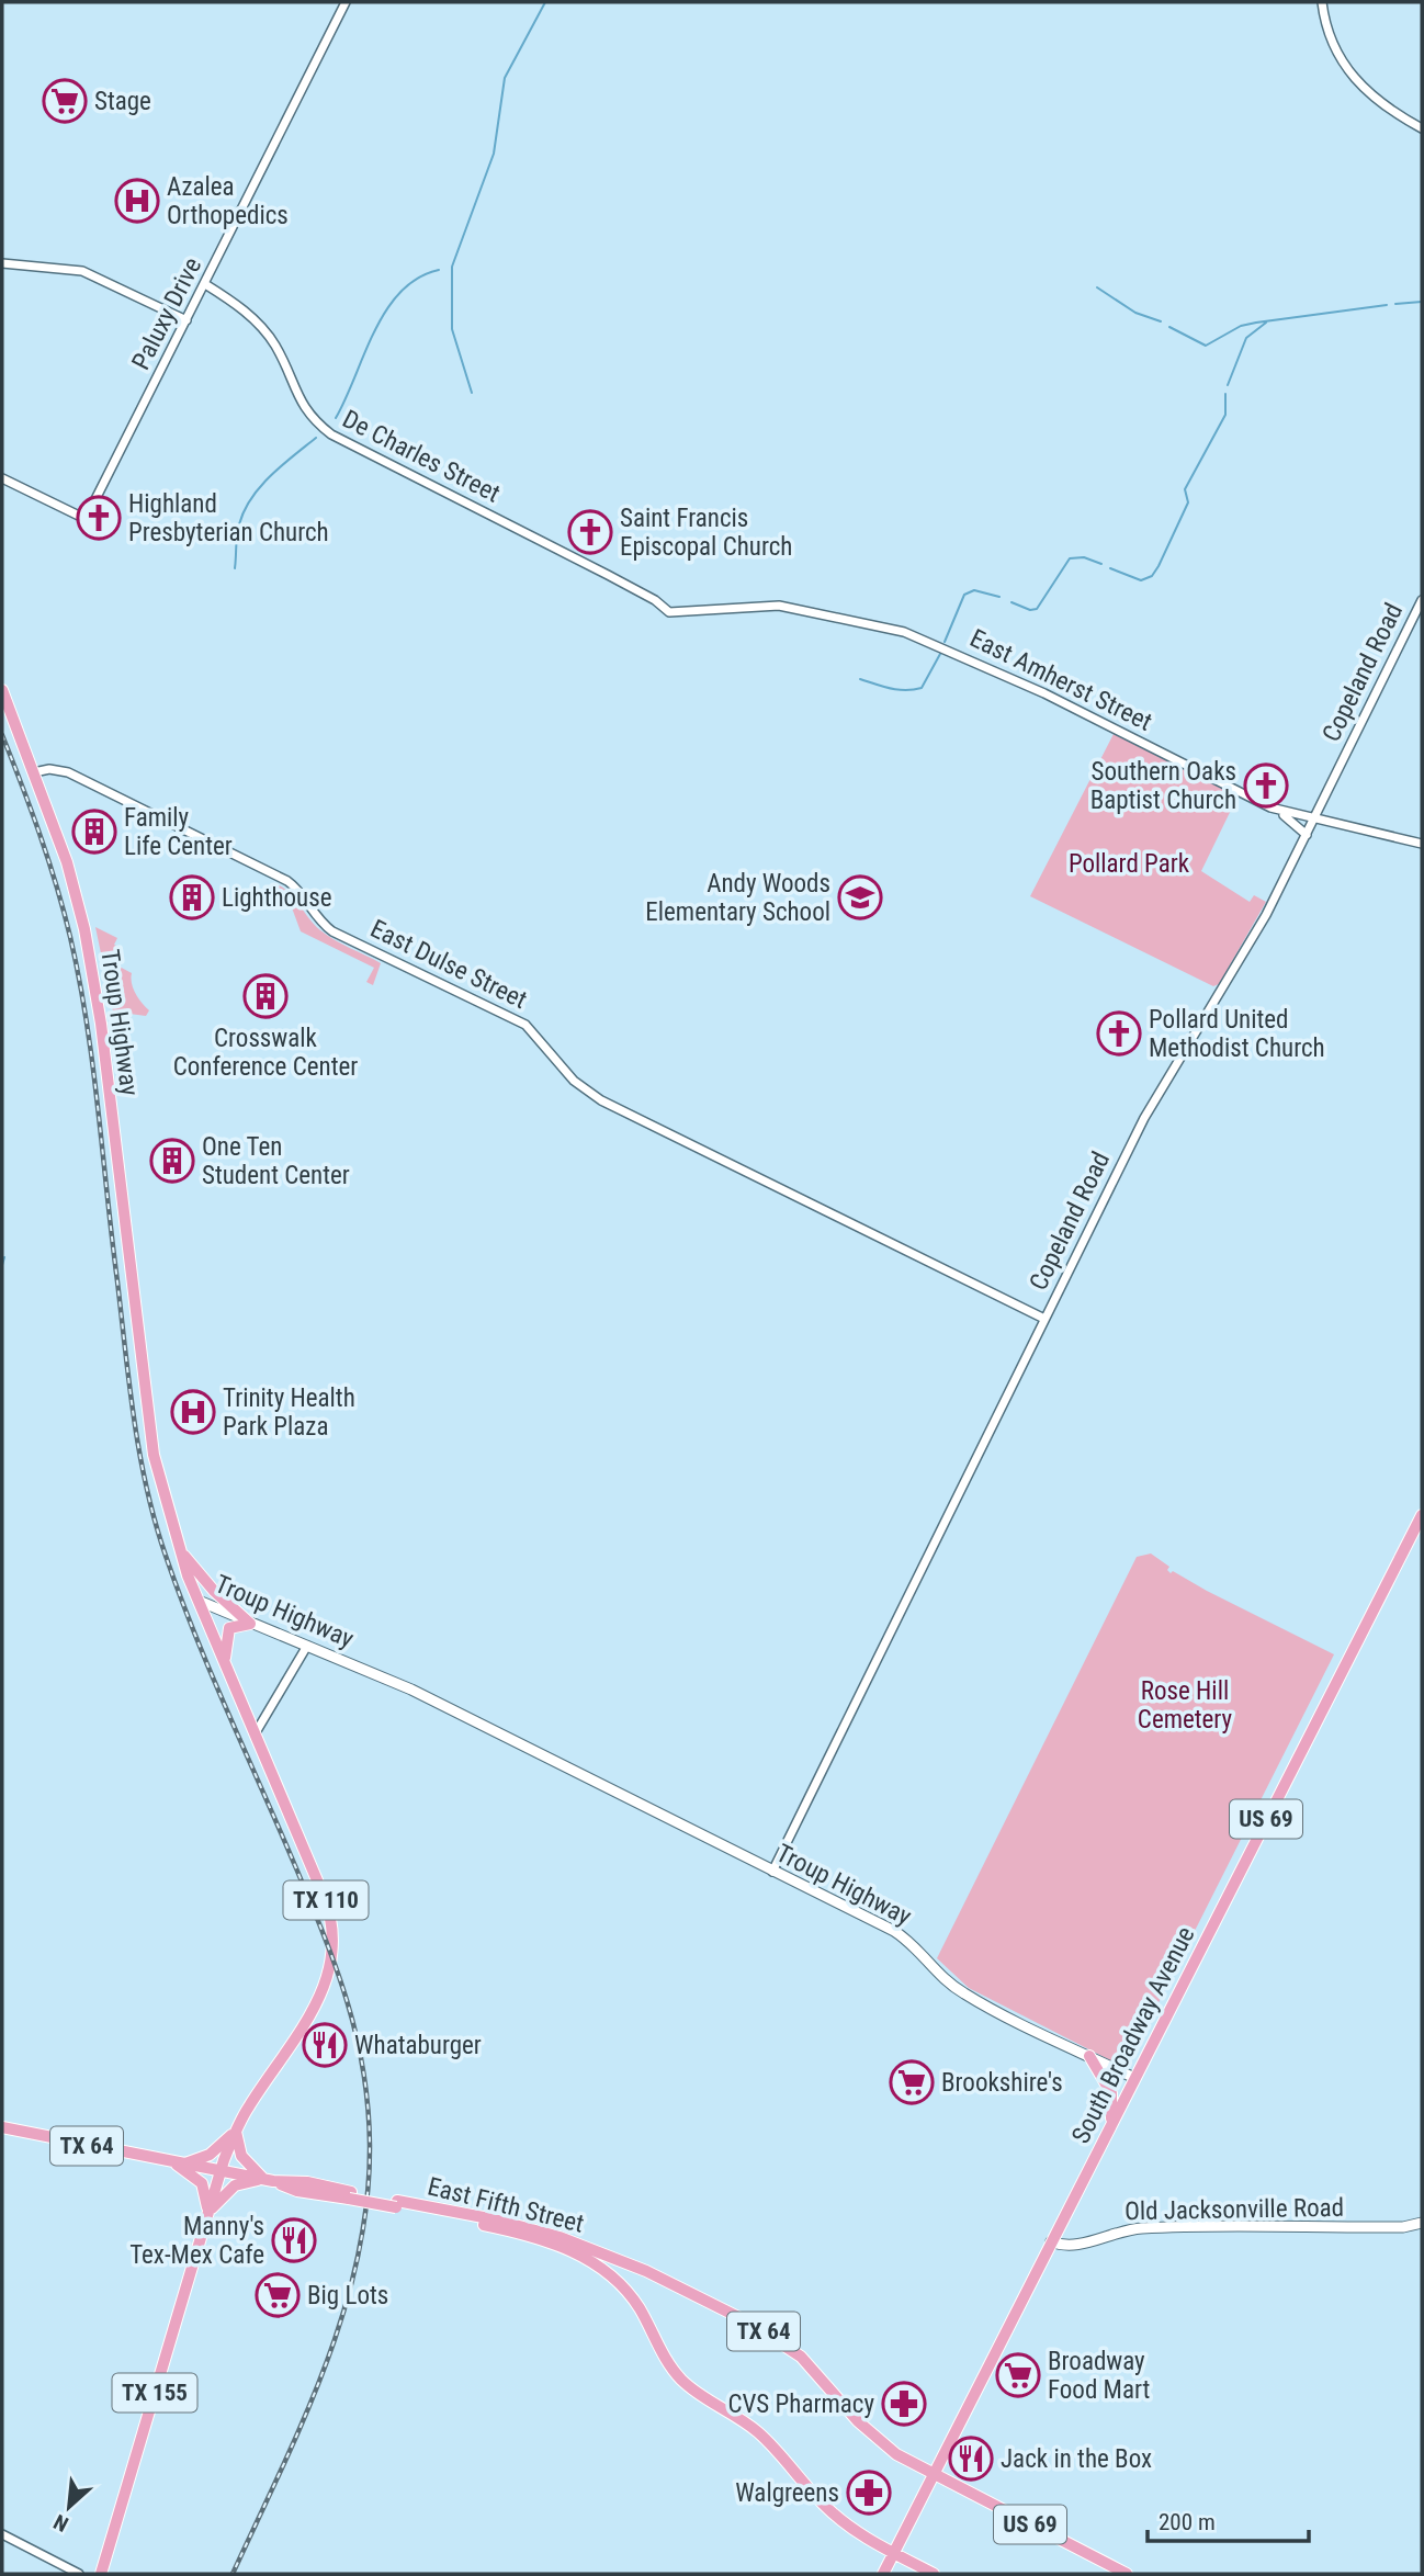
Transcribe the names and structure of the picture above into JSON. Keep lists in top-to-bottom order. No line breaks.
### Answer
{"streets":{"main road":["Troup Highway","US 69","TX 110","South Broadway Avenue","TX 64","East Fifth Street","Old Jacksonville Road","TX 155"],"street":["Paluxy Drive","De Charles Street","Copeland Road","East Amherst Street","East Dulse Street"]},"crossings":[["Paluxy Drive","De Charles Street"],["De Charles Street","East Amherst Street"],["Copeland Road","East Amherst Street"],["Copeland Road","East Dulse Street"],["Copeland Road","Troup Highway"],["East Dulse Street","Troup Highway"],["Troup Highway","TX 110"],["Troup Highway","South Broadway Avenue"],["US 69","South Broadway Avenue"],["US 69","East Fifth Street"],["TX 110","TX 64"],["TX 110","TX 155"],["South Broadway Avenue","East Fifth Street"],["South Broadway Avenue","Old Jacksonville Road"],["TX 64","East Fifth Street"],["TX 64","TX 155"]],"parks":["Pollard Park","Rose Hill Cemetery"],"places":{"supermarket":["Stage","Brookshire's","Big Lots","Broadway Food Mart"],"hospital":["Azalea Orthopedics","Trinity Health Park Plaza"],"church":["Highland Presbyterian Church","Saint Francis Episcopal Church","Southern Oaks Baptist Church","Pollard United Methodist Church"],"building":["Family Life Center","Lighthouse","Crosswalk Conference Center","One Ten Student Center"],"school or university":["Andy Woods Elementary School"],"restaurant":["Whataburger","Manny's Tex-Mex Cafe","Jack in the Box"],"pharmacy":["CVS Pharmacy","Walgreens"]},"scale_bar":"200 m","north":"bottom left"}
